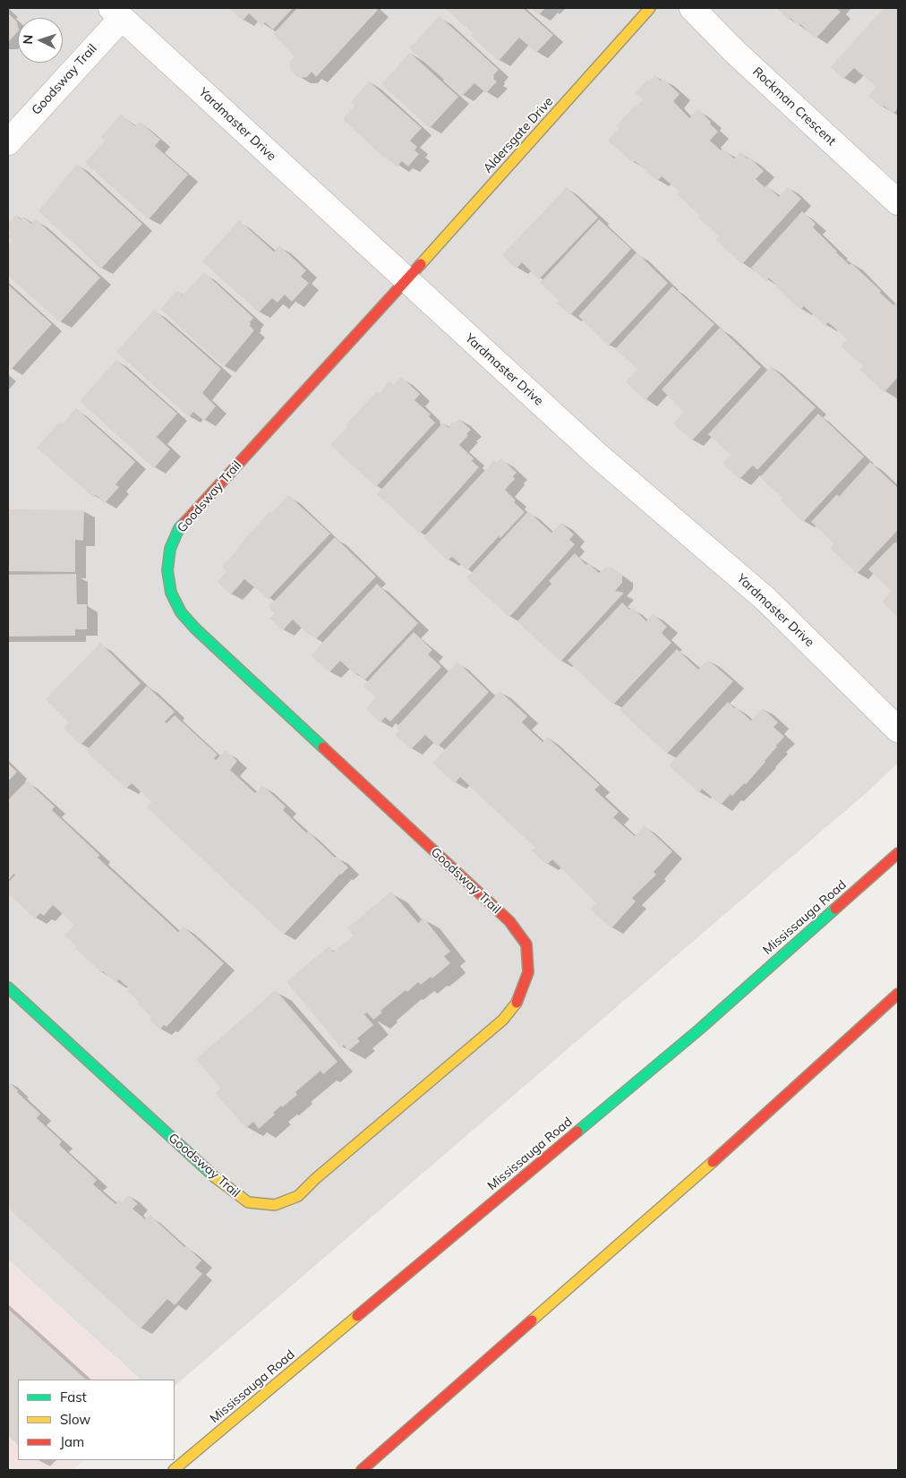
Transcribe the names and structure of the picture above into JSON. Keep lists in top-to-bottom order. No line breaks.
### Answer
{"streets":{"street":["Goodsway Trail","Rockman Crescent","Yardmaster Drive","Aldersgate Drive","Mississauga Road"]},"crossings":[["Goodsway Trail","Yardmaster Drive"],["Goodsway Trail","Aldersgate Drive"],["Yardmaster Drive","Aldersgate Drive"]],"legend":["Fast","Slow","Jam"],"north":"left"}
